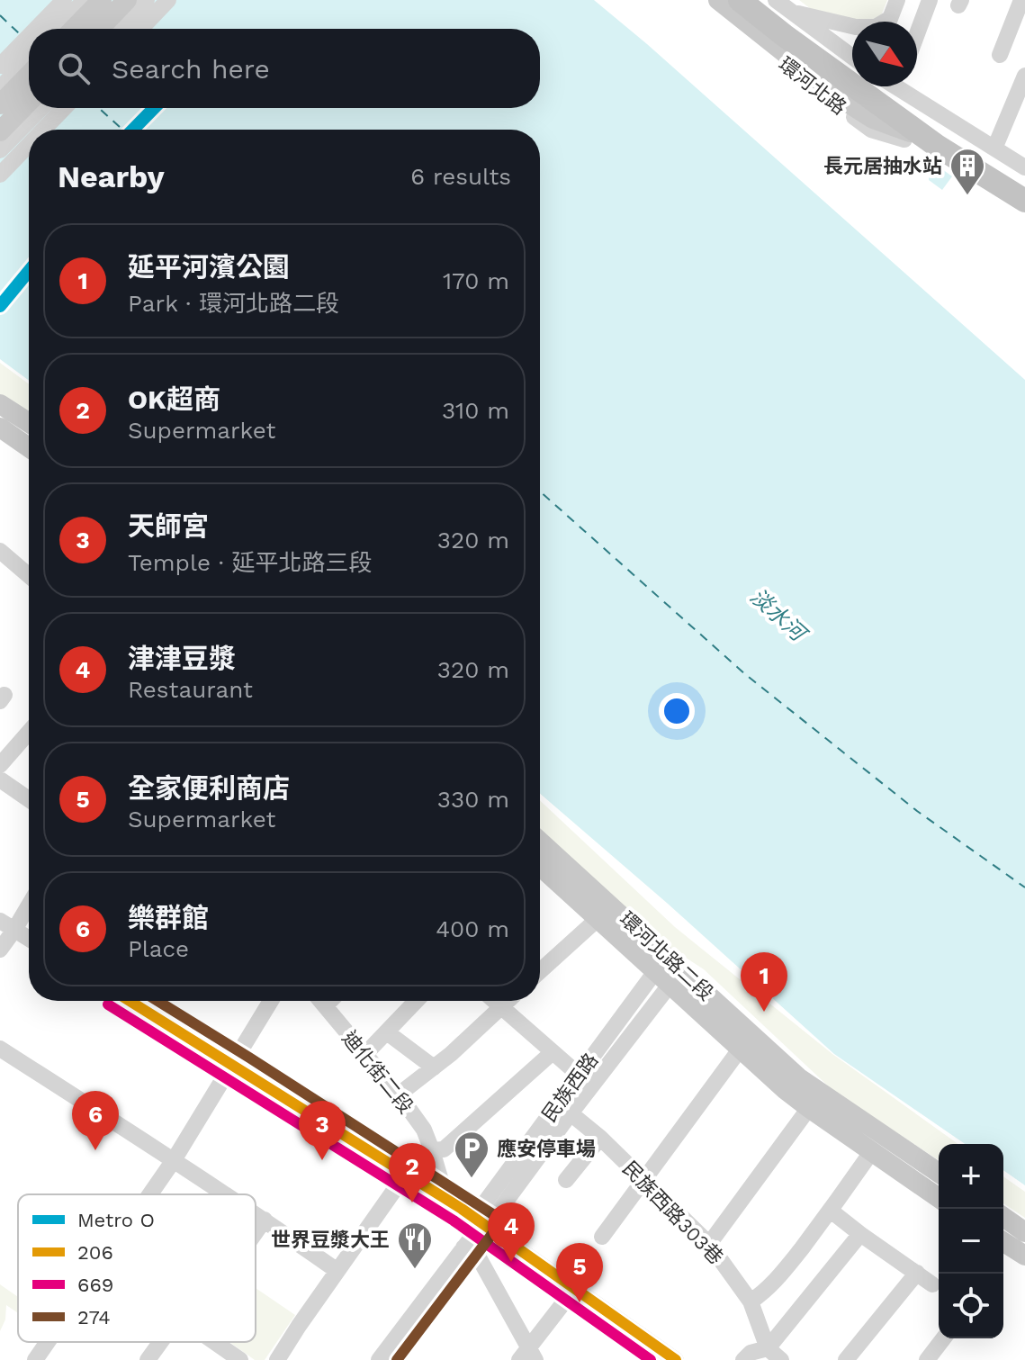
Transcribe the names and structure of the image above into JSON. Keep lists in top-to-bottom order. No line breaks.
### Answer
{"streets":{"main road":["環河北路二段"],"street":["環河北路","迪化街二段","民族西路","民族西路303巷"]},"crossings":[["環河北路二段","民族西路"],["民族西路","民族西路303巷"]],"water":["淡水河"],"places":{"building":["長元居抽水站"],"parking":["應安停車場"],"restaurant":["世界豆漿大王"]},"lines":["metro line O","transit line 206","transit line 274","transit line 669"],"legend":["Metro O","206","669","274"],"north":"bottom right","page":{"search":"Search here","heading":["Nearby","6 results"],"list":[{"mark":"1","name":"延平河濱公園","note":"Park · 環河北路二段","value":"170 m"},{"mark":"2","name":"OK超商","note":"Supermarket","value":"310 m"},{"mark":"3","name":"天師宮","note":"Temple · 延平北路三段","value":"320 m"},{"mark":"4","name":"津津豆漿","note":"Restaurant","value":"320 m"},{"mark":"5","name":"全家便利商店","note":"Supermarket","value":"330 m"},{"mark":"6","name":"樂群館","note":"Place","value":"400 m"}],"pins":["1","6","3","2","4","5"],"map_buttons":["+","−"]}}
